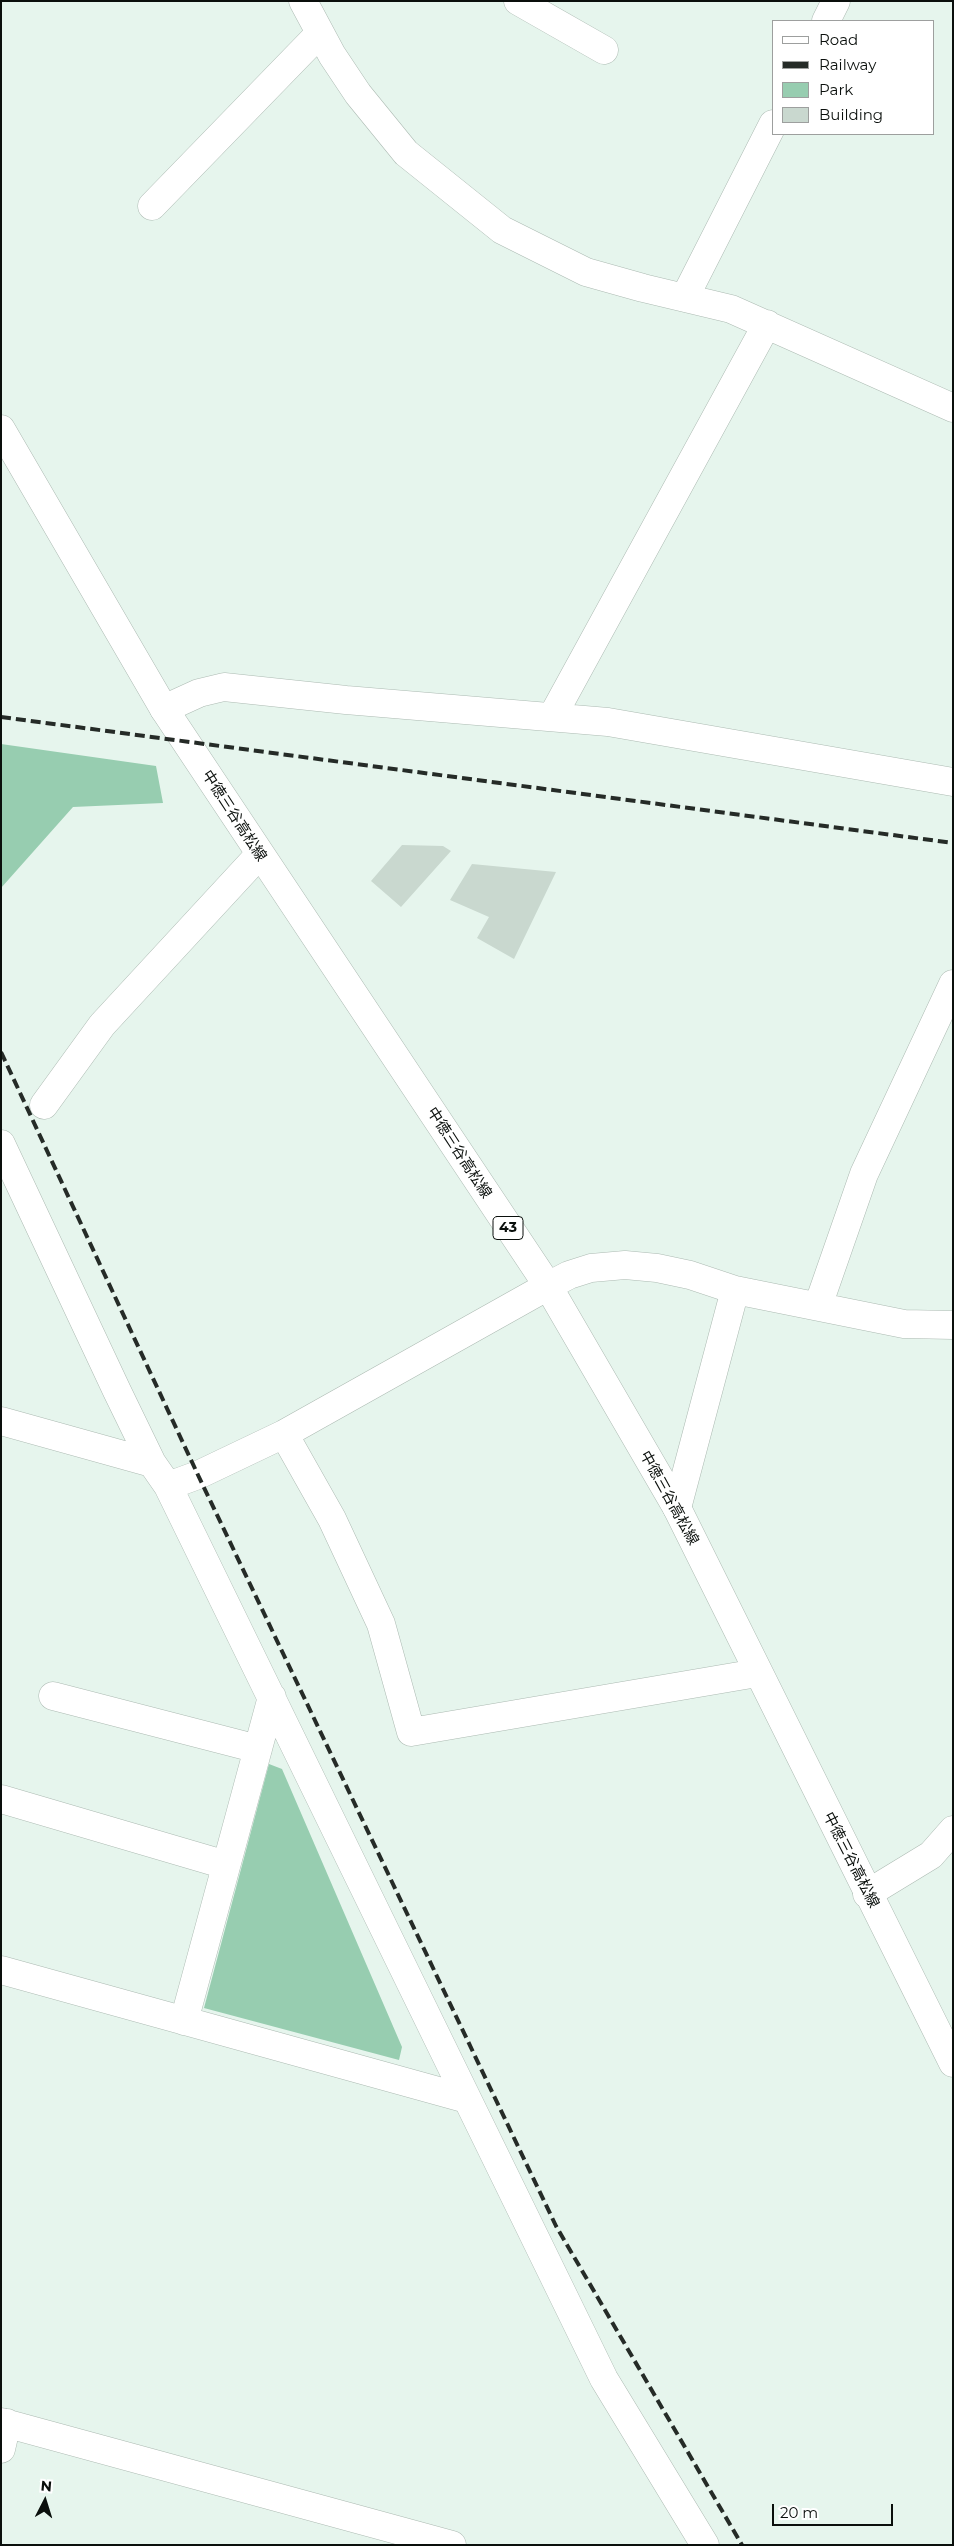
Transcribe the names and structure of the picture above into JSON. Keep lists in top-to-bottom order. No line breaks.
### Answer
{"streets":{"street":["中徳三谷高松線","43"]},"legend":["Road","Railway","Park","Building"],"scale_bar":"20 m","north":"top"}
